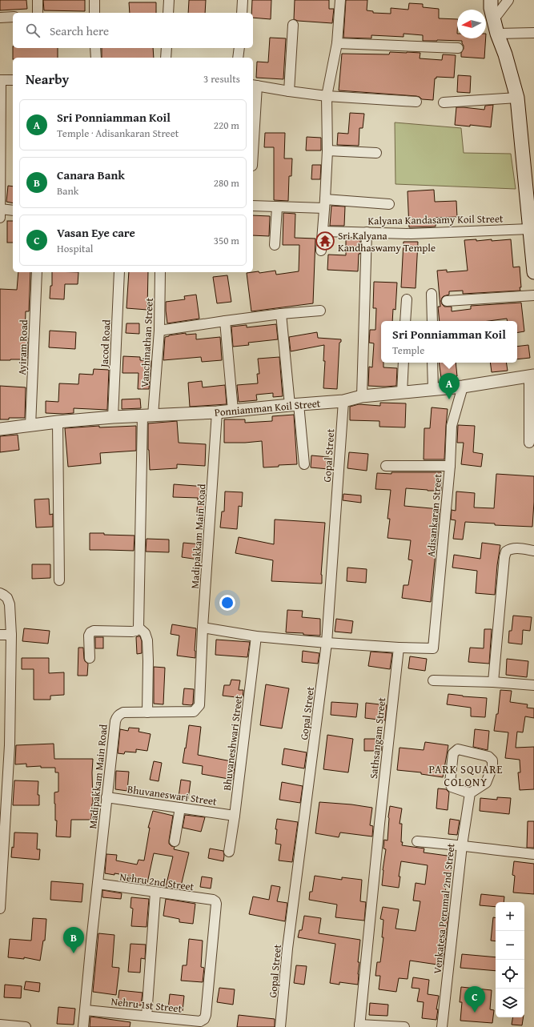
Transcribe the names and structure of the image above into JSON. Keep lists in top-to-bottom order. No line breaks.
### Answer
{"streets":{"street":["Kalyana Kandasamy Koil Street","Vanchinathan Street","Jacod Road","Ayiram Road","Ponniamman Koil Street","Gopal Street","Adisankaran Street","Madipakkam Main Road","Sathsangam Street","Bhuvaneshwari Street","Bhuvaneswari Street","Nehru 2nd Street","Venkatesa Perumal 2nd Street","Nehru 1st Street"]},"crossings":[["Vanchinathan Street","Ponniamman Koil Street"],["Jacod Road","Ponniamman Koil Street"],["Ayiram Road","Ponniamman Koil Street"],["Ponniamman Koil Street","Gopal Street"],["Ponniamman Koil Street","Adisankaran Street"],["Ponniamman Koil Street","Madipakkam Main Road"],["Adisankaran Street","Sathsangam Street"],["Madipakkam Main Road","Bhuvaneswari Street"],["Madipakkam Main Road","Nehru 2nd Street"],["Madipakkam Main Road","Nehru 1st Street"],["Bhuvaneshwari Street","Bhuvaneswari Street"],["Nehru 2nd Street","Nehru 1st Street"]],"districts":["PARK SQUARE COLONY"],"places":{"temple":["Sri Kalyana Kandhaswamy Temple"]},"north":"left","page":{"search":"Search here","heading":["Nearby","3 results"],"list":[{"mark":"A","name":"Sri Ponniamman Koil","note":"Temple · Adisankaran Street","value":"220 m"},{"mark":"B","name":"Canara Bank","note":"Bank","value":"280 m"},{"mark":"C","name":"Vasan Eye care","note":"Hospital","value":"350 m"}],"popup":["Sri Ponniamman Koil","Temple"],"pins":["A","B","C"],"map_buttons":["+","−"]}}
